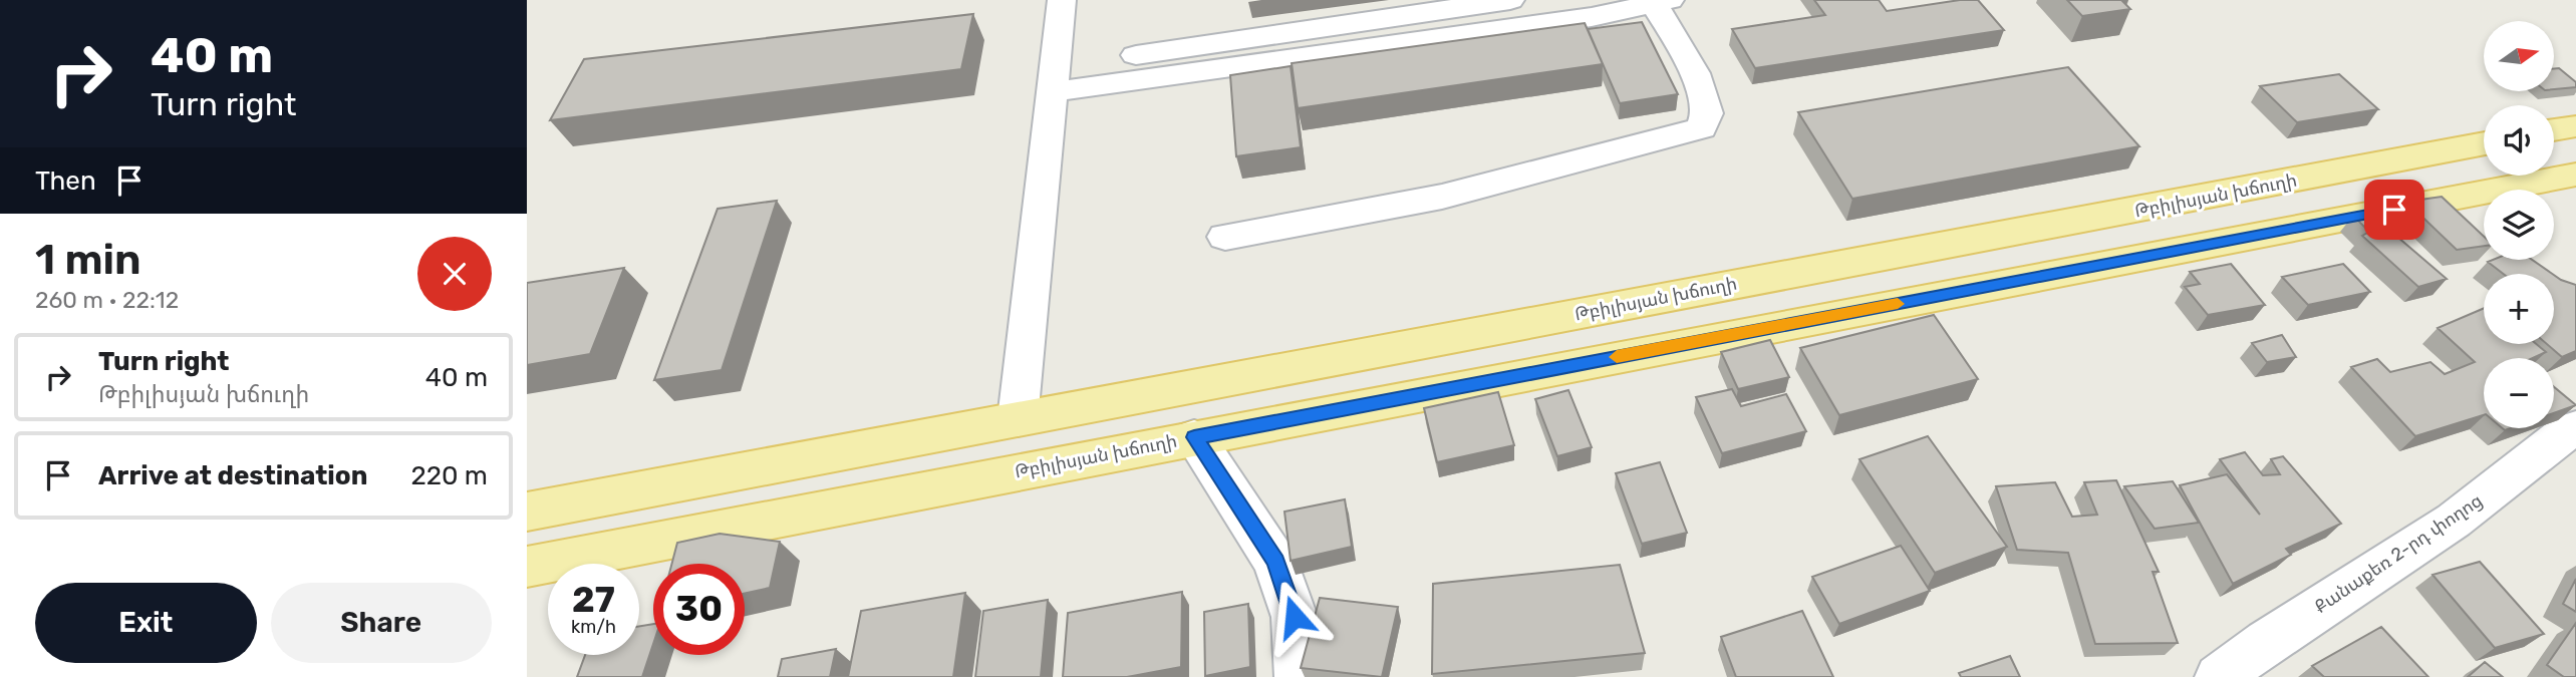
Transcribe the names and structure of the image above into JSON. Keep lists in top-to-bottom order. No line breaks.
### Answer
{"streets":{"main road":["Թբիլիսյան խճուղի"],"street":["Քանաքեռ 2-րդ փողոց"]},"north":"right","page":{"turn":["40 m","Turn right"],"map_buttons":["+","−"],"then":"Then","heading":["1 min","260 m · 22:12"],"list":[{"name":"Turn right","note":"Թբիլիսյան խճուղի","value":"40 m"},{"name":"Arrive at destination","value":"220 m"}],"speed":"27 km/h","limit":"30","buttons":["Exit","Share"]}}
